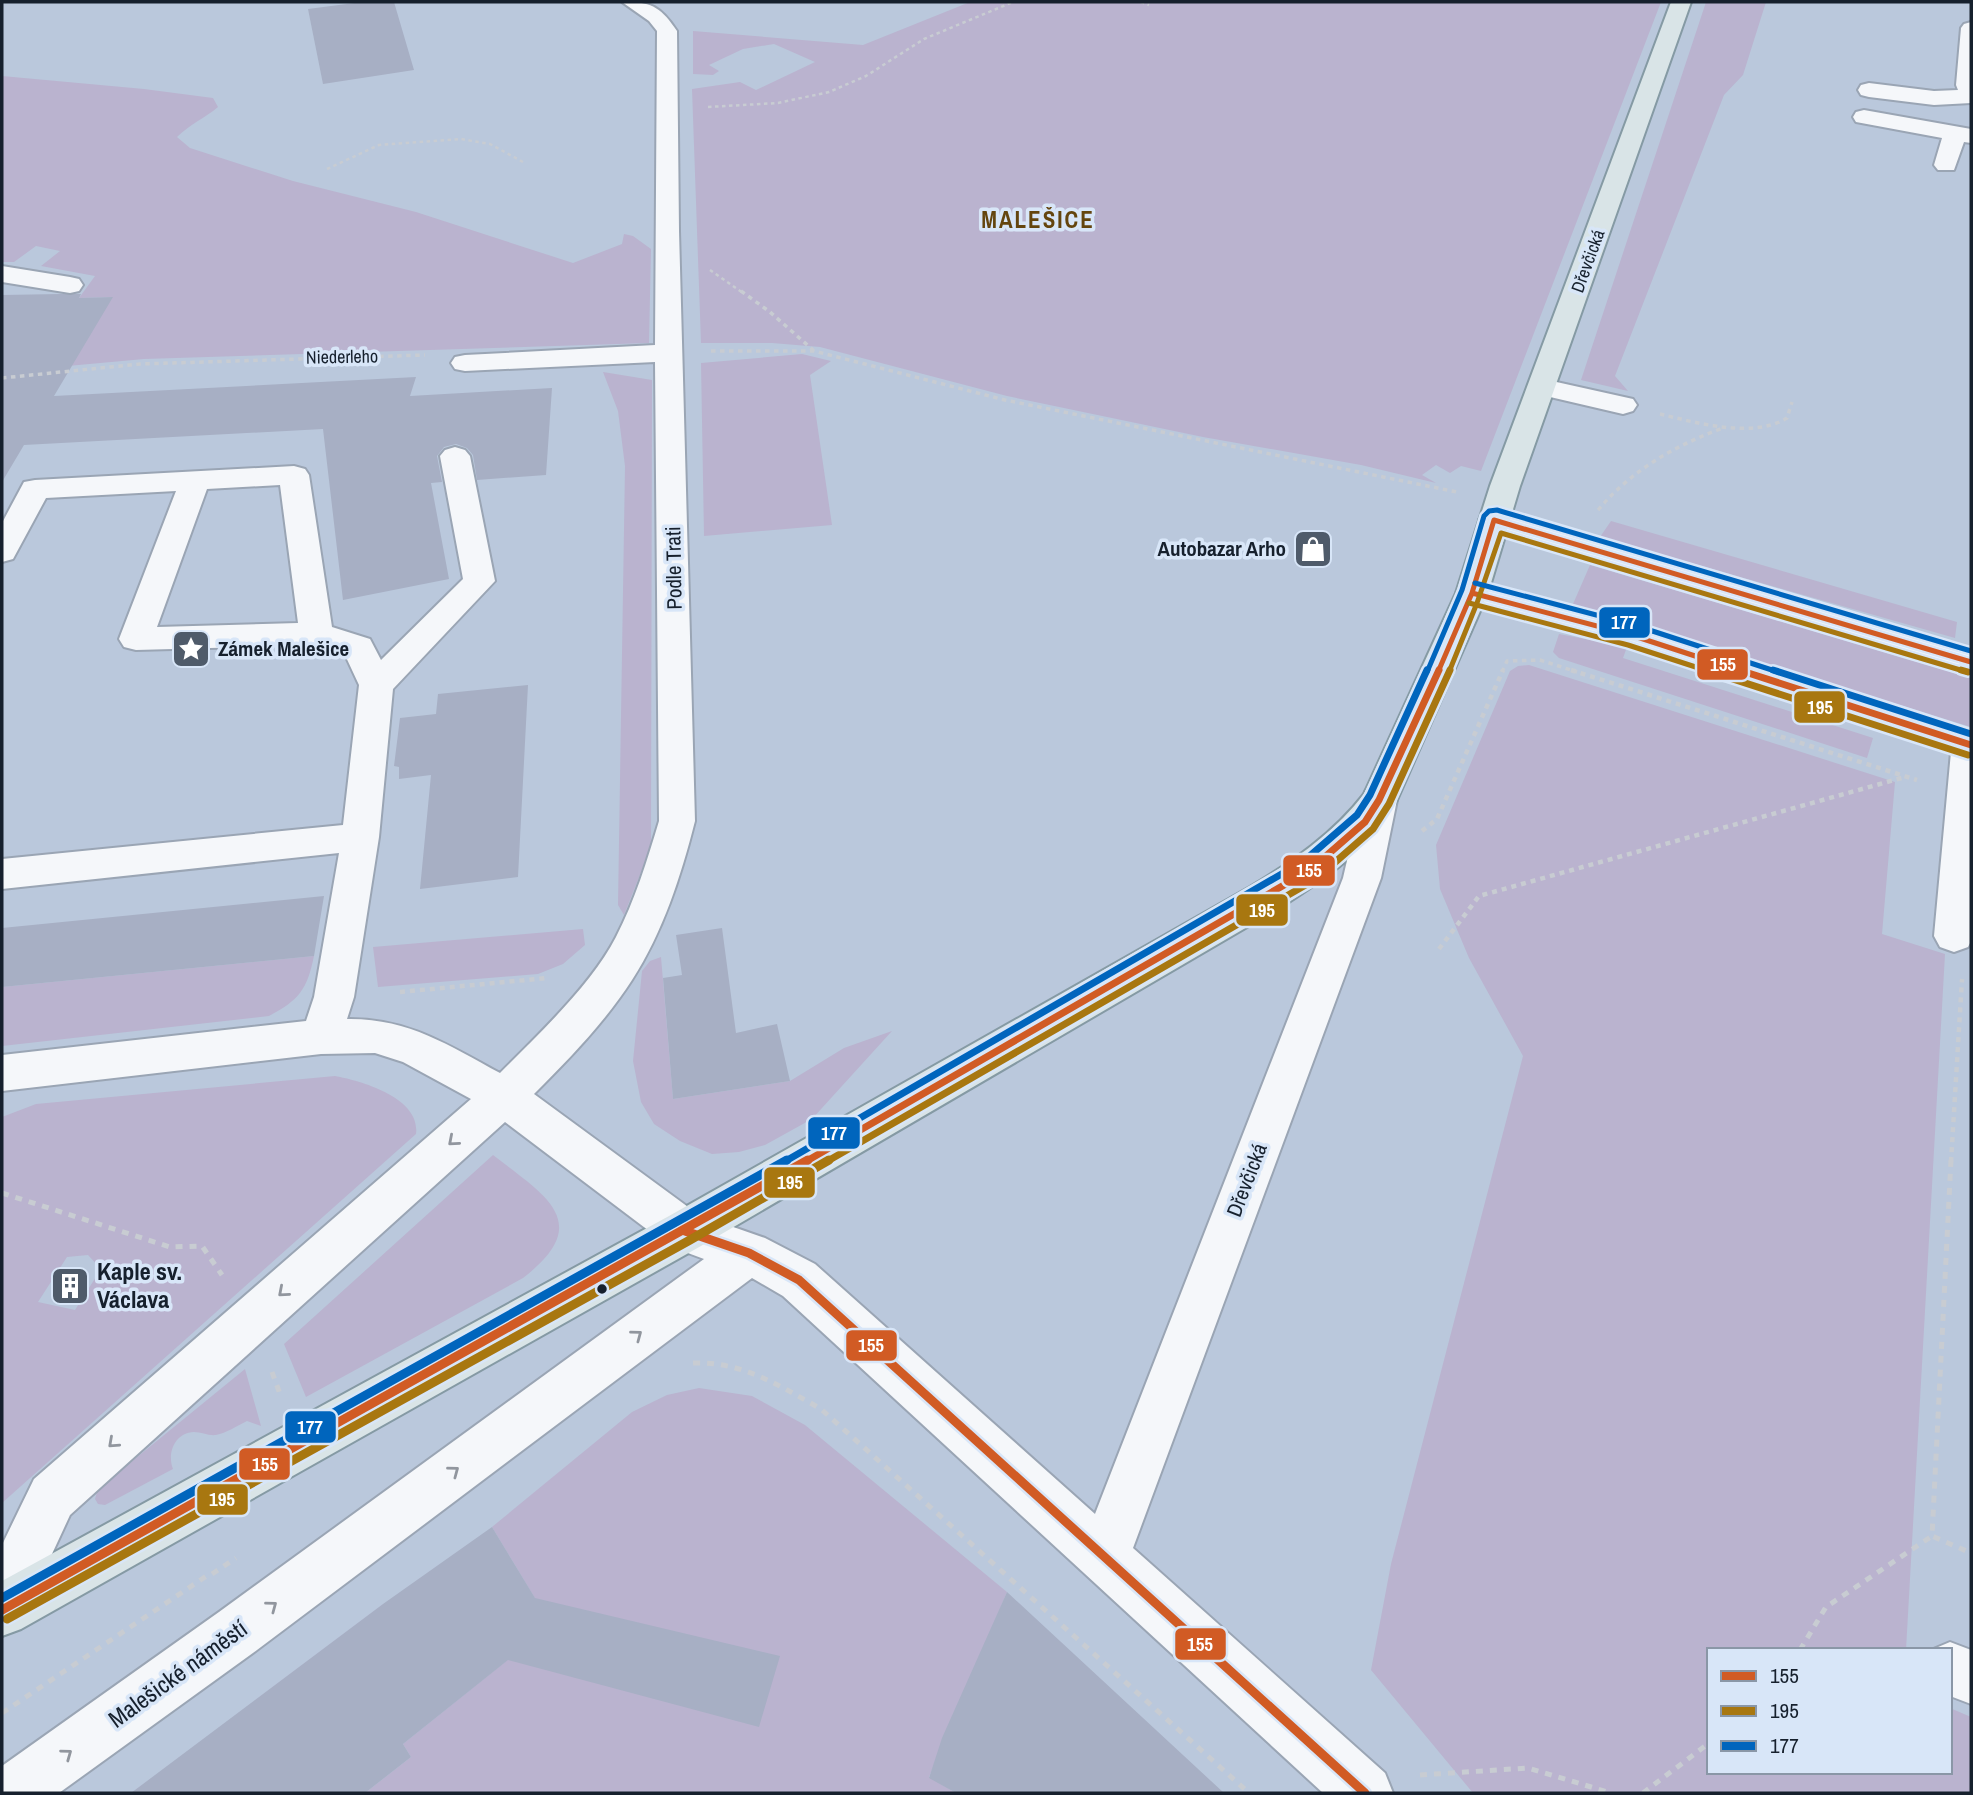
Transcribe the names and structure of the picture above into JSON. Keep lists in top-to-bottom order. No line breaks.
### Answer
{"streets":{"main road":["Dřevčická"],"street":["Podle Trati","Malešické náměstí"],"path":["Niederleho"]},"districts":["MALEŠICE"],"places":{"shop":["Autobazar Arho"],"place":["Zámek Malešice"],"building":["Kaple sv. Václava"]},"lines":["transit line 177","transit line 155","transit line 195"],"legend":["155","195","177"]}
